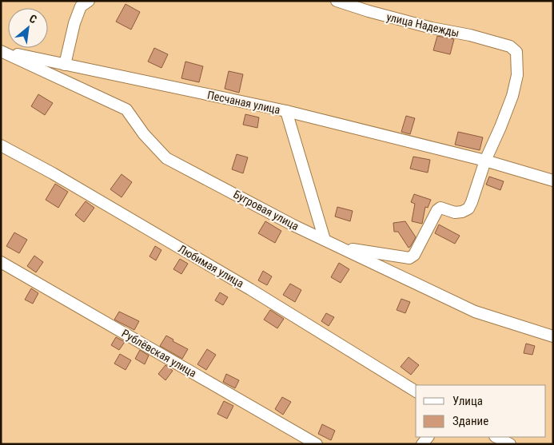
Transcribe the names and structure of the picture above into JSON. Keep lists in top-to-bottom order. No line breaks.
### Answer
{"streets":{"street":["улица Надежды","Песчаная улица","Бугровая улица","Любимая улица","Рублёвская улица"]},"crossings":[["улица Надежды","Песчаная улица"],["Песчаная улица","Бугровая улица"]],"legend":["Улица","Здание"],"north":"top right"}
